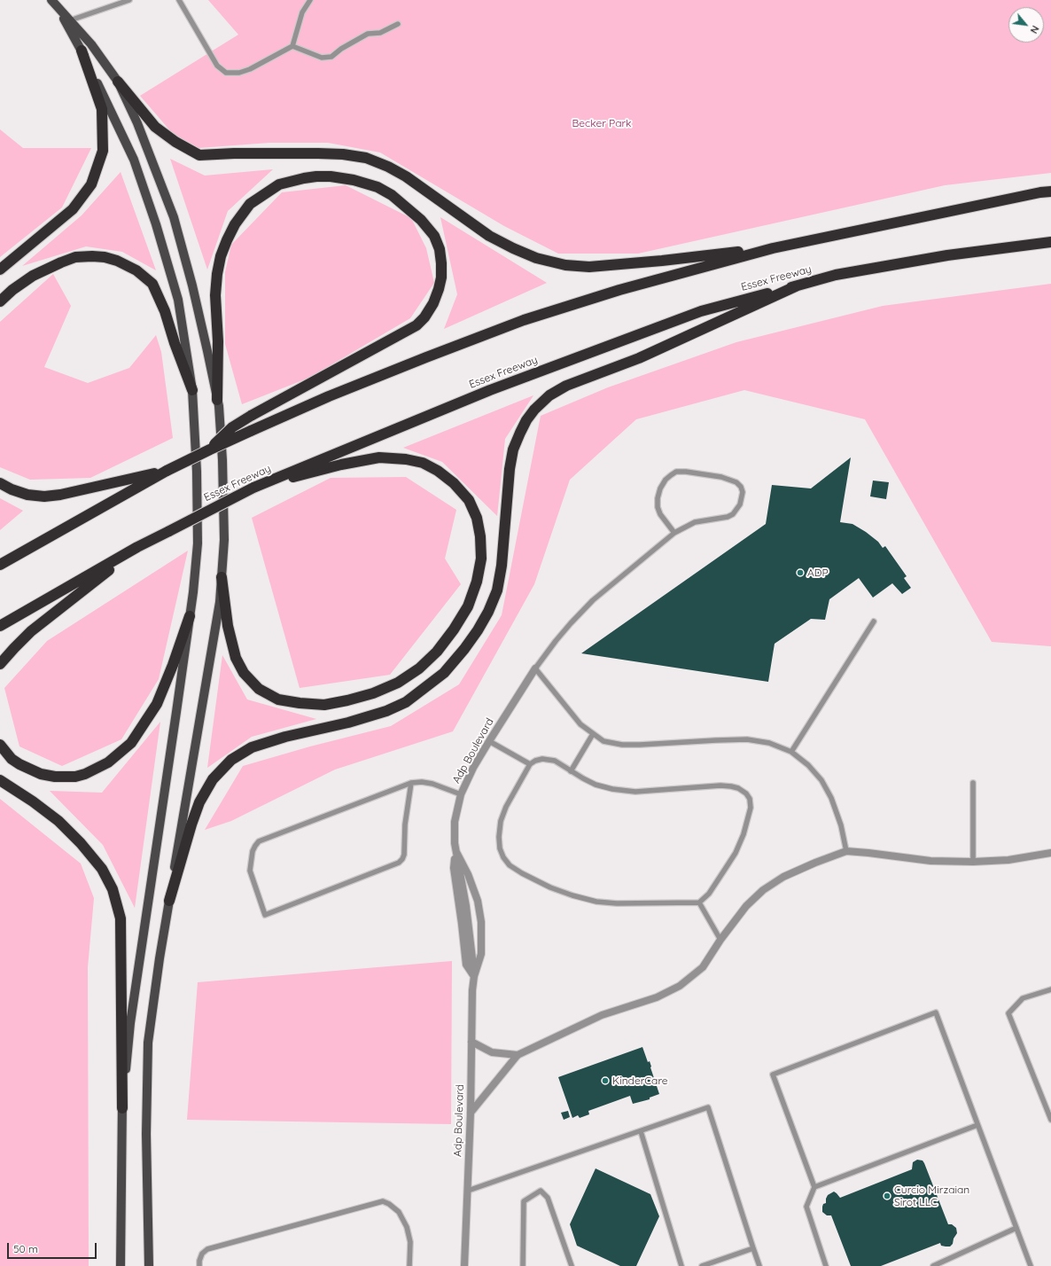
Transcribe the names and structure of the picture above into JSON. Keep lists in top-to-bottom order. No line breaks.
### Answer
{"streets":{"highway":["Essex Freeway"],"street":["Adp Boulevard"]},"parks":["Becker Park"],"places":["ADP","KinderCare","Curcio Mirzaian Sirot LLC"],"scale_bar":"50 m","north":"bottom right"}
